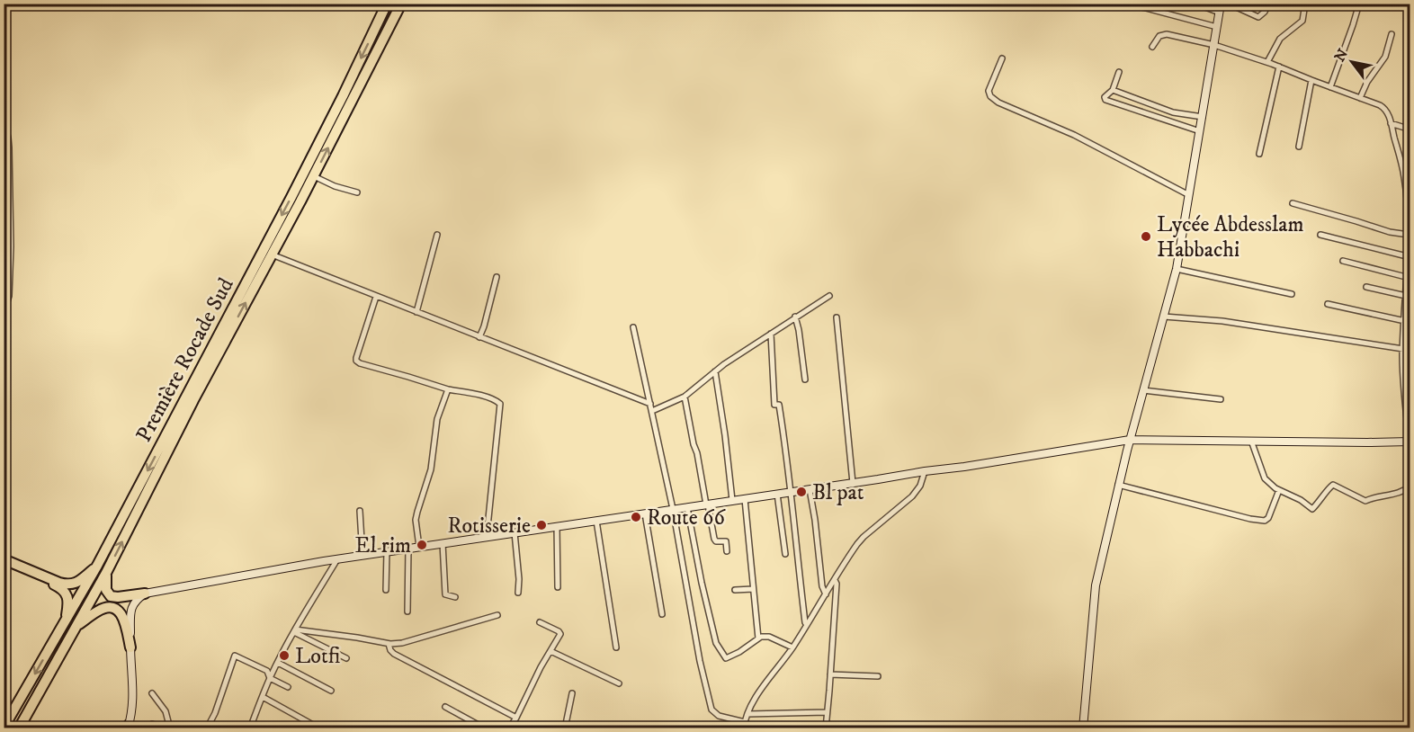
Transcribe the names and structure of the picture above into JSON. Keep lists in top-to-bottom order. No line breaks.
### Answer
{"streets":{"highway":["Première Rocade Sud"]},"places":["Lycée Abdesslam Habbachi","Bl pat","Route 66","Rotisserie","El rim","Lotfi"],"north":"top left"}
